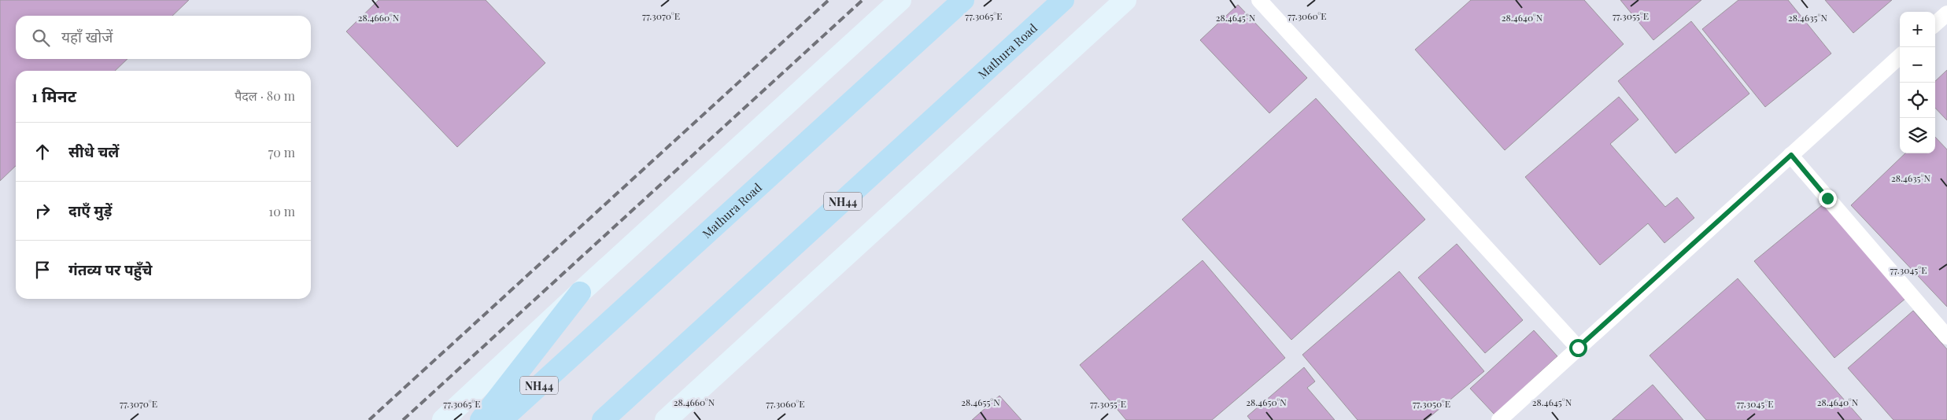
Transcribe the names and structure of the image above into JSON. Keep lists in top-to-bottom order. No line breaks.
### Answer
{"streets":{"highway":["Mathura Road","NH44"]},"page":{"map_buttons":["+","−"],"search":"यहाँ खोजें","heading":["1 मिनट","पैदल · 80 m"],"list":[["सीधे चलें","70 m"],["दाएँ मुड़ें","10 m"],"गंतव्य पर पहुँचे"]},"coordinates":["77.3070°E","77.3065°E","77.3060°E","77.3055°E","28.4660°N","28.4645°N","28.4640°N","28.4635°N","77.3045°E","28.4655°N","28.4650°N","77.3050°E"]}
